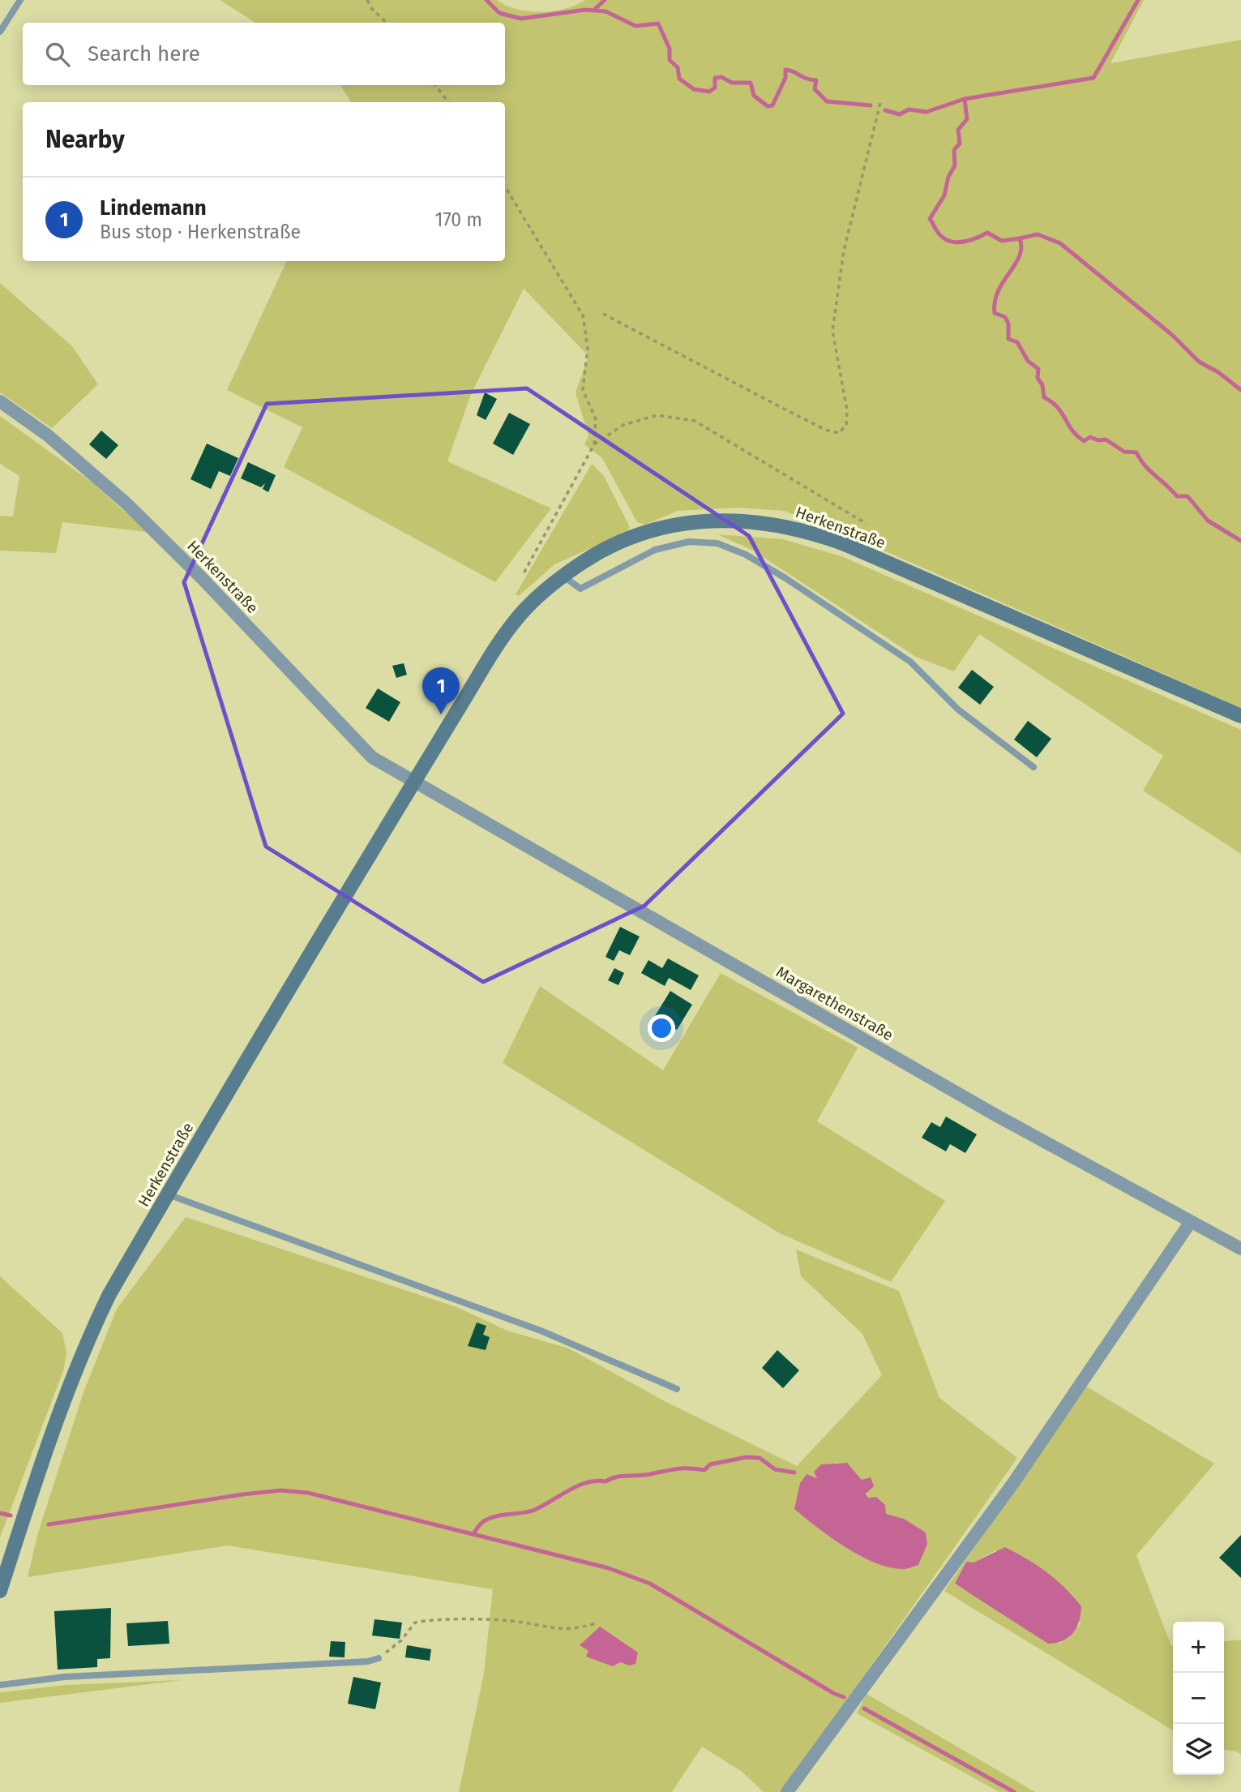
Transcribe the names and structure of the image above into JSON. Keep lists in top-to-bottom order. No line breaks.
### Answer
{"streets":{"main road":["Herkenstraße"],"street":["Margarethenstraße"]},"crossings":[["Herkenstraße","Margarethenstraße"]],"page":{"search":"Search here","heading":"Nearby","list":[{"mark":"1","name":"Lindemann","note":"Bus stop · Herkenstraße","value":"170 m"}],"pins":"1","map_buttons":["+","−"]}}
